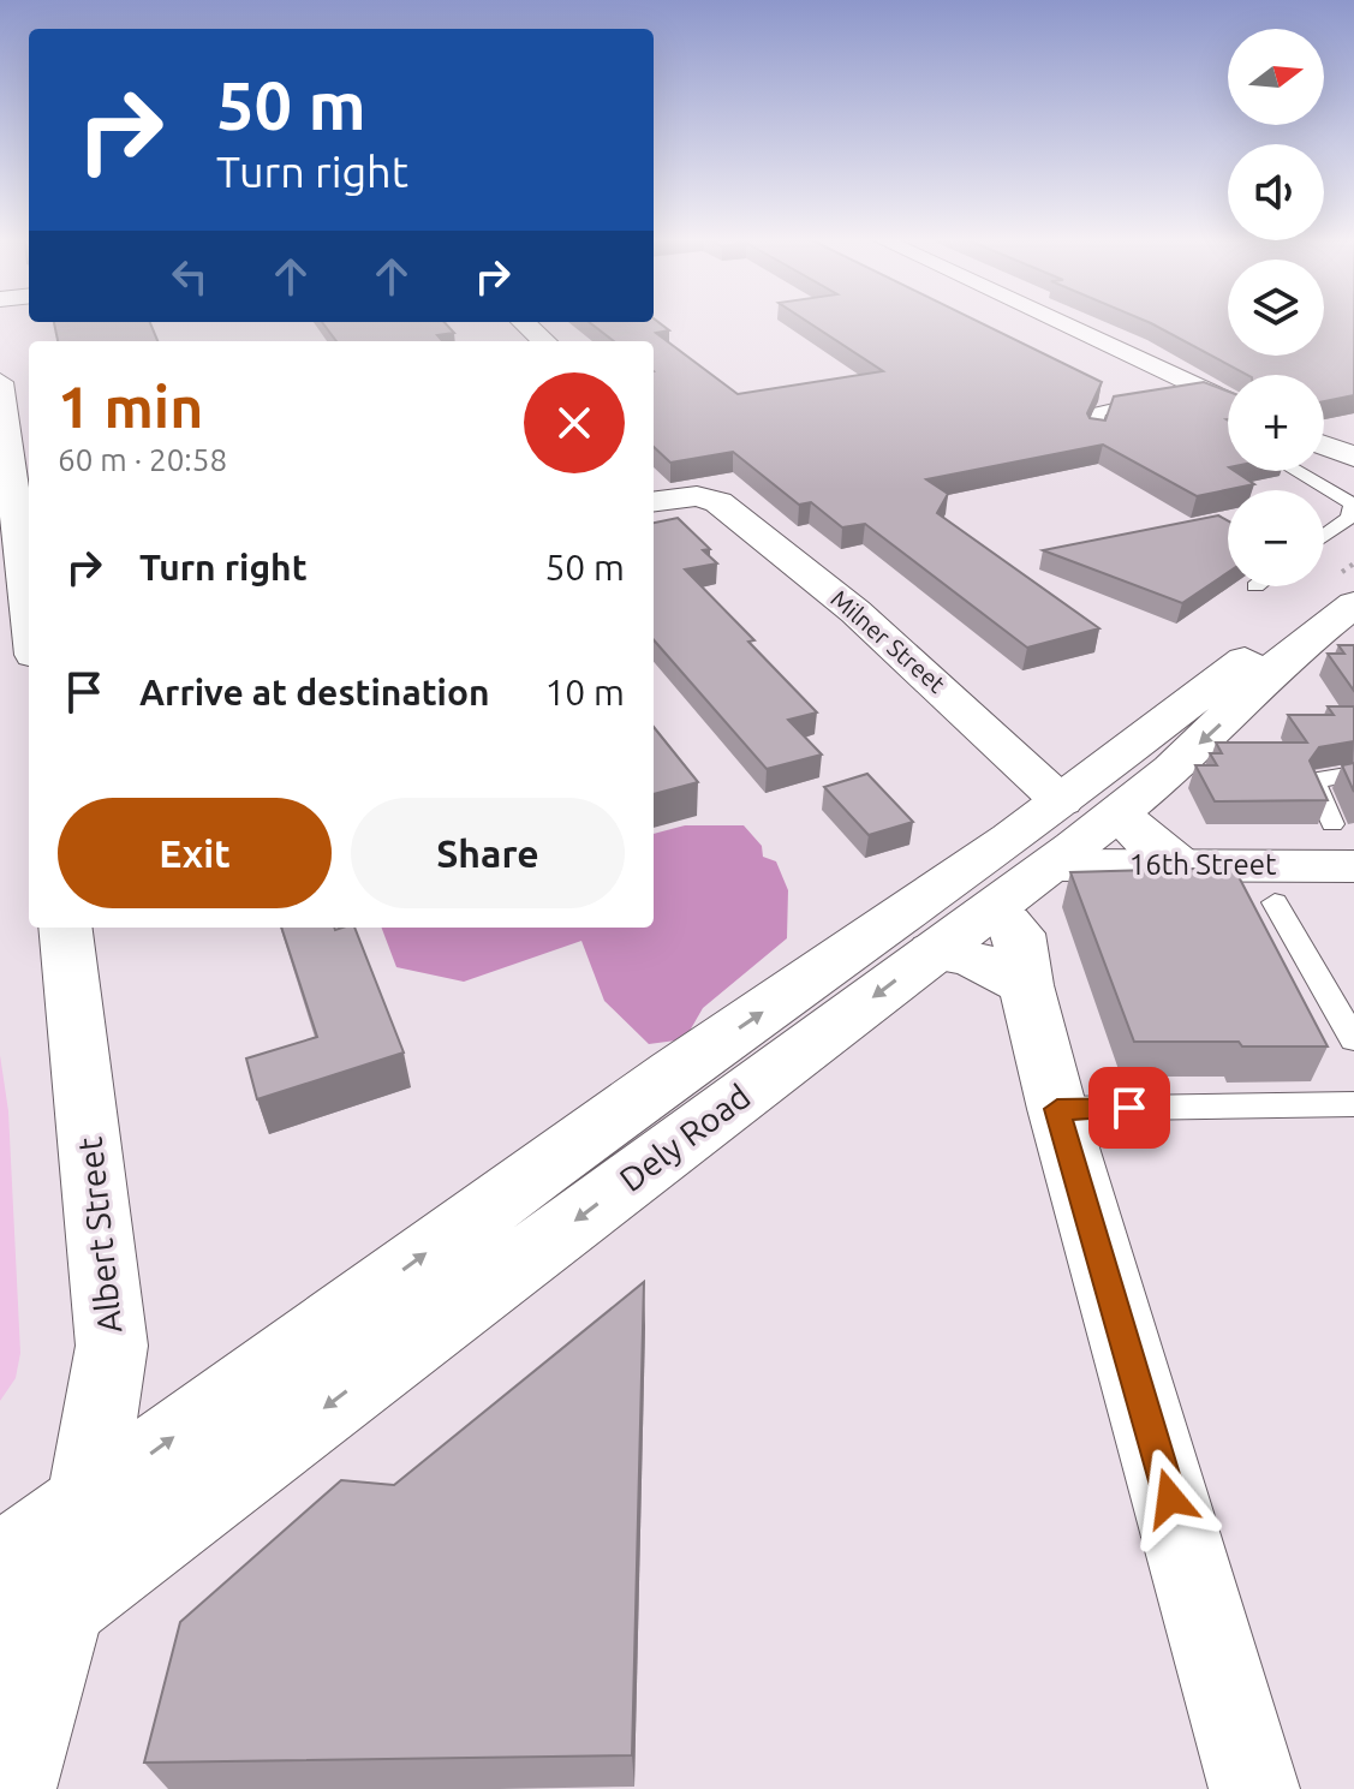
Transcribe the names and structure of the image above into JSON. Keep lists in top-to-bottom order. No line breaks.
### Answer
{"streets":{"main road":["Dely Road"],"street":["Milner Street","16th Street","Albert Street"]},"crossings":[["Milner Street","Dely Road"],["16th Street","Dely Road"],["Dely Road","Albert Street"]],"north":"right","page":{"map_buttons":["+","−"],"turn":["50 m","Turn right"],"heading":["1 min","60 m · 20:58"],"list":[{"name":"Turn right","value":"50 m"},{"name":"Arrive at destination","value":"10 m"}],"buttons":["Exit","Share"]}}
